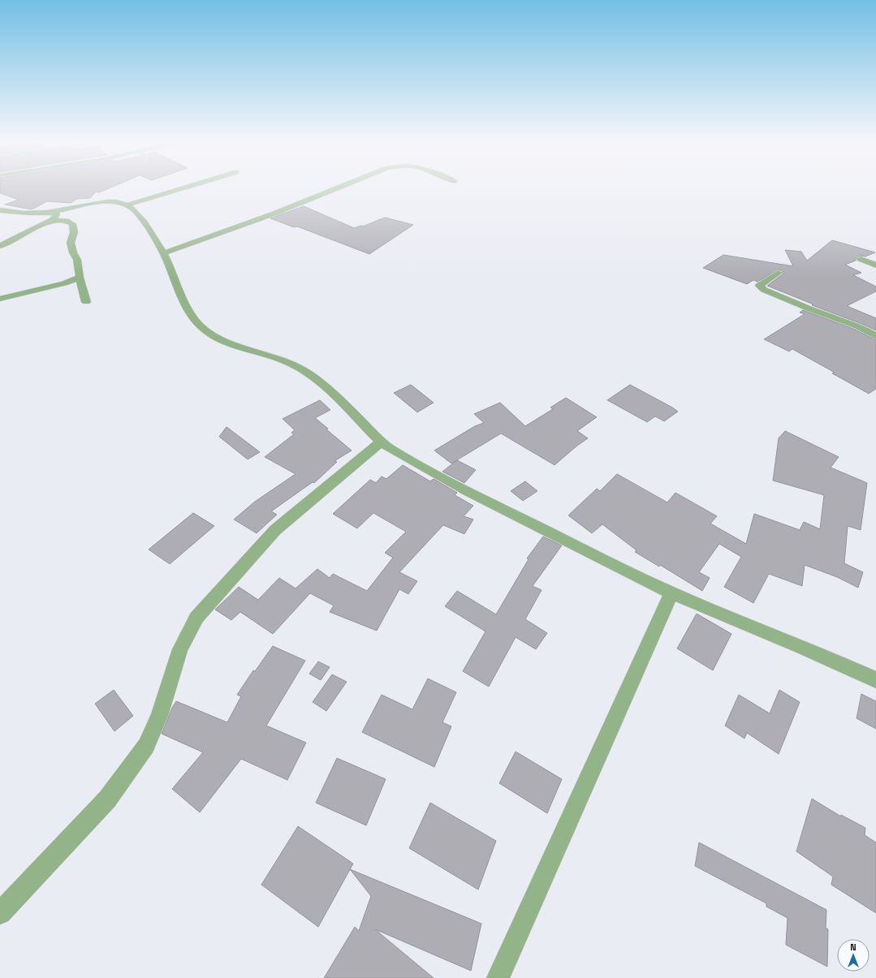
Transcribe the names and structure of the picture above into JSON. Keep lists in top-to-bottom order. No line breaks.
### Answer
{"north":"top"}
